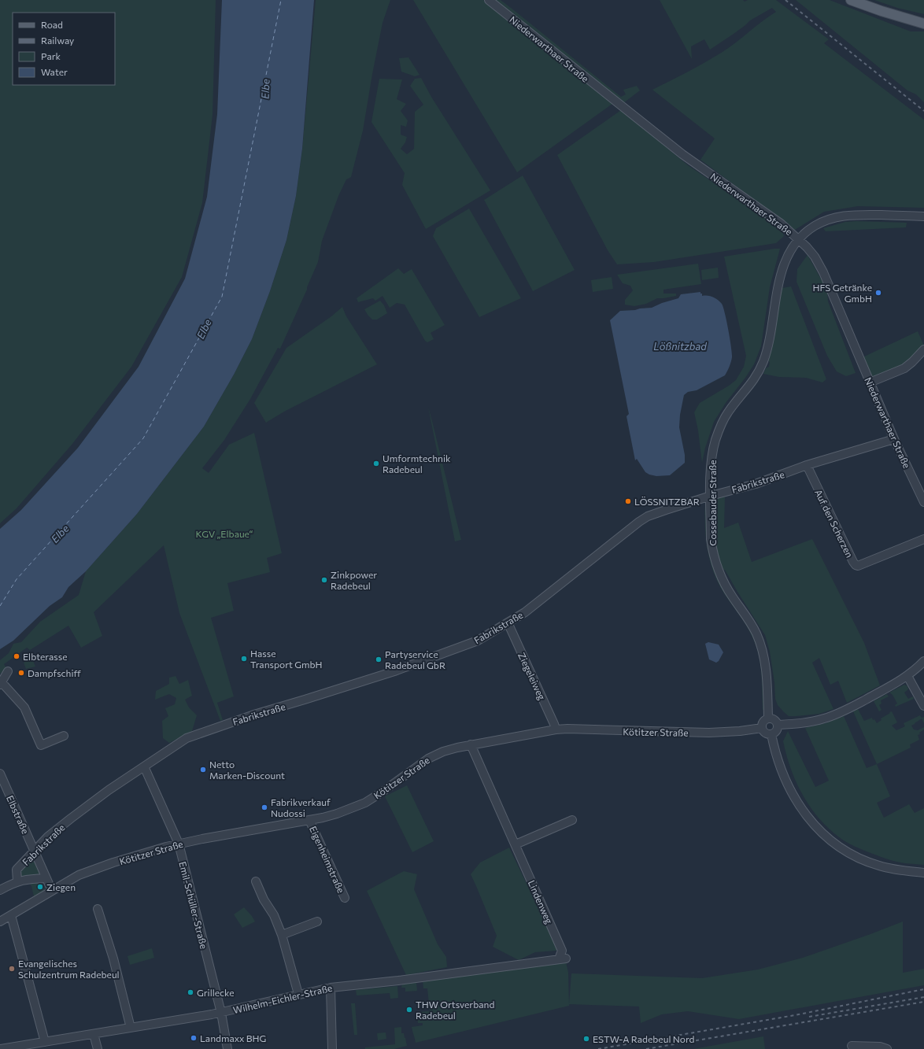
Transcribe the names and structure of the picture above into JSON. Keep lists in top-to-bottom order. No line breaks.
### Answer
{"streets":{"street":["Niederwarthaer Straße","Fabrikstraße","Cossebauder Straße","Auf den Scherzen","Ziegeleiweg","Kötitzer Straße","Elbstraße","Eigenheimstraße","Lindenweg","Emil-Schüller-Straße","Wilhelm-Eichler-Straße"]},"crossings":[["Niederwarthaer Straße","Fabrikstraße"],["Niederwarthaer Straße","Cossebauder Straße"],["Fabrikstraße","Cossebauder Straße"],["Fabrikstraße","Auf den Scherzen"],["Fabrikstraße","Ziegeleiweg"],["Fabrikstraße","Elbstraße"],["Fabrikstraße","Emil-Schüller-Straße"],["Cossebauder Straße","Kötitzer Straße"],["Ziegeleiweg","Kötitzer Straße"],["Kötitzer Straße","Elbstraße"],["Kötitzer Straße","Eigenheimstraße"],["Kötitzer Straße","Lindenweg"],["Kötitzer Straße","Emil-Schüller-Straße"],["Lindenweg","Wilhelm-Eichler-Straße"],["Emil-Schüller-Straße","Wilhelm-Eichler-Straße"]],"water":["Elbe","Lößnitzbad"],"parks":["KGV „Elbaue“"],"places":["HFS Getränke GmbH","Umformtechnik Radebeul","LÖSSNITZBAR","Zinkpower Radebeul","Elbterasse","Hasse Transport GmbH","Partyservice Radebeul GbR","Dampfschiff","Netto Marken-Discount","Fabrikverkauf Nudossi","Ziegen","Evangelisches Schulzentrum Radebeul","Grillecke","THW Ortsverband Radebeul","Landmaxx BHG","ESTW-A Radebeul Nord"],"legend":["Road","Railway","Park","Water"]}
